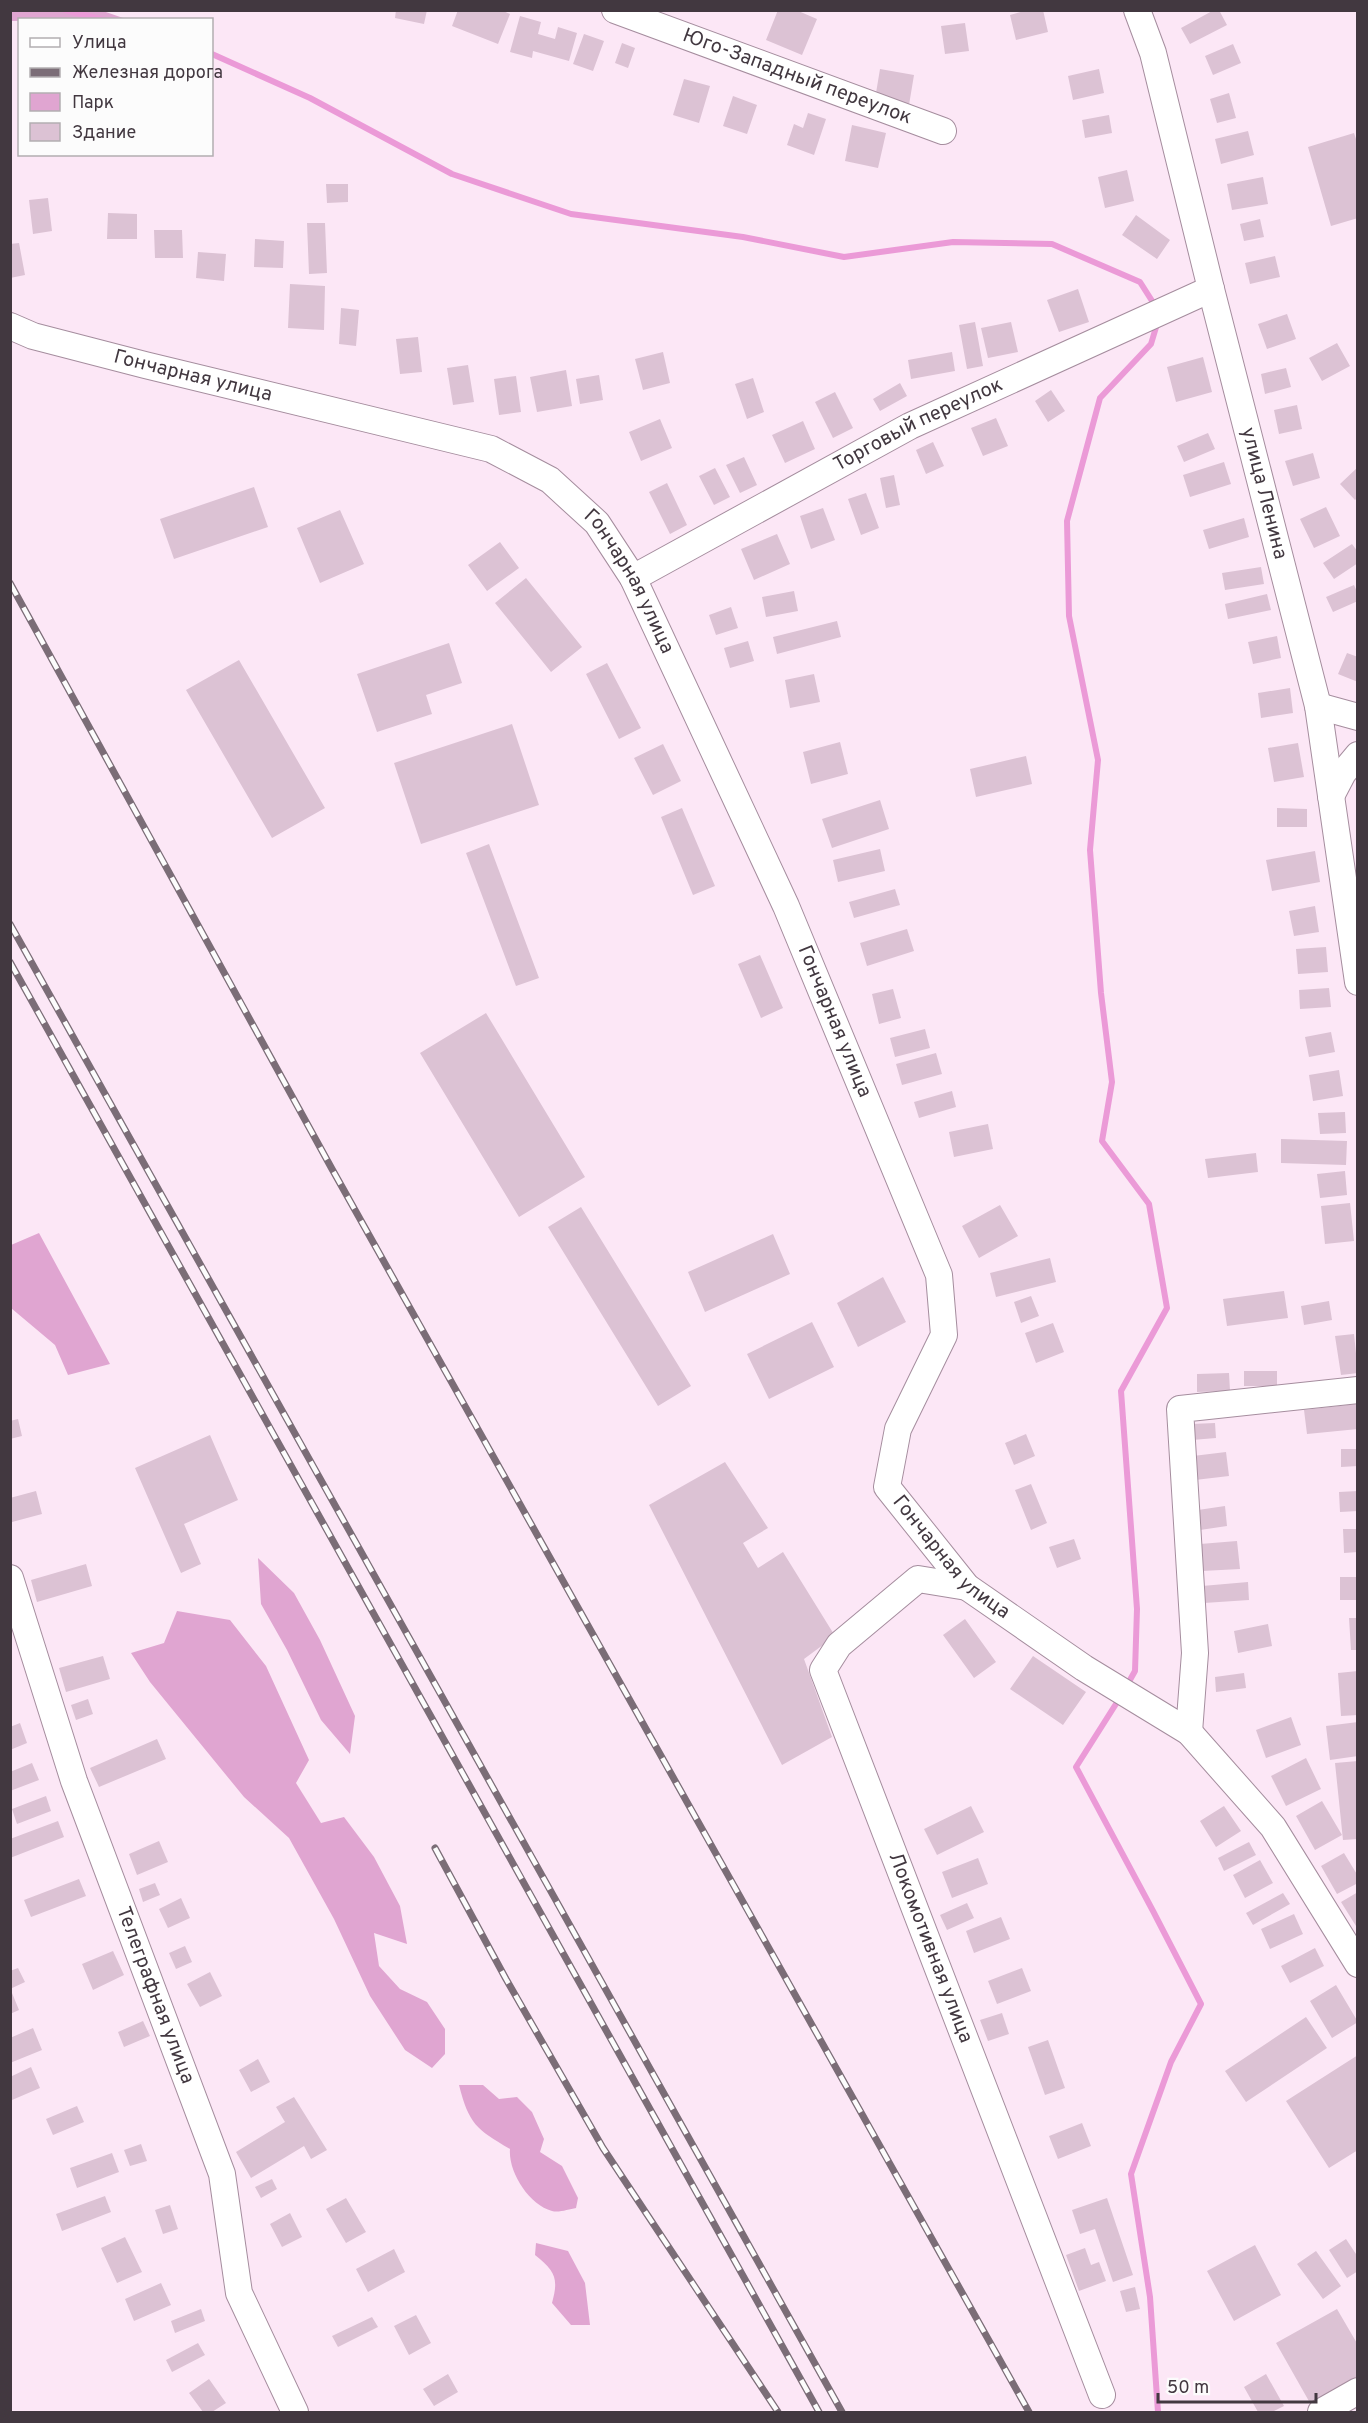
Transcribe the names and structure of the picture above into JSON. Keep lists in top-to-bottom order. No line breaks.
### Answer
{"streets":{"street":["Юго-Западный переулок","Гончарная улица","Торговый переулок","улица Ленина","Локомотивная улица","Телеграфная улица"]},"crossings":[["Гончарная улица","Торговый переулок"],["Гончарная улица","Локомотивная улица"],["Торговый переулок","улица Ленина"]],"legend":["Улица","Железная дорога","Парк","Здание"],"scale_bar":"50 m"}
